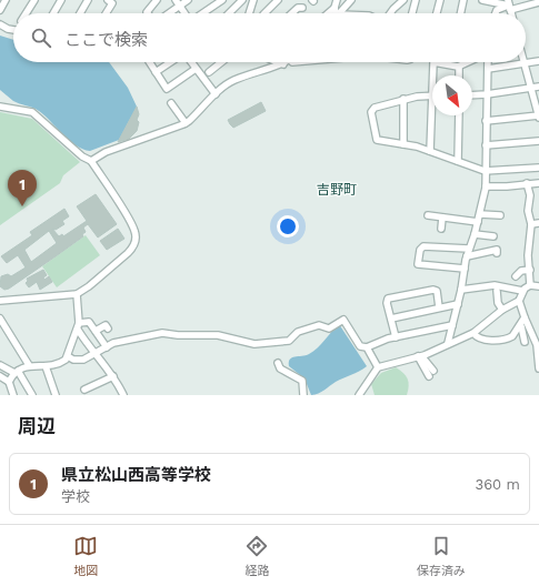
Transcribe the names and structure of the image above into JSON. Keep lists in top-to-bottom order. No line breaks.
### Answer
{"districts":["吉野町"],"north":"bottom right","page":{"search":"ここで検索","pins":"1","heading":"周辺","list":[{"mark":"1","name":"県立松山西高等学校","note":"学校","value":"360 m"}],"nav":["地図","経路","保存済み"]}}
